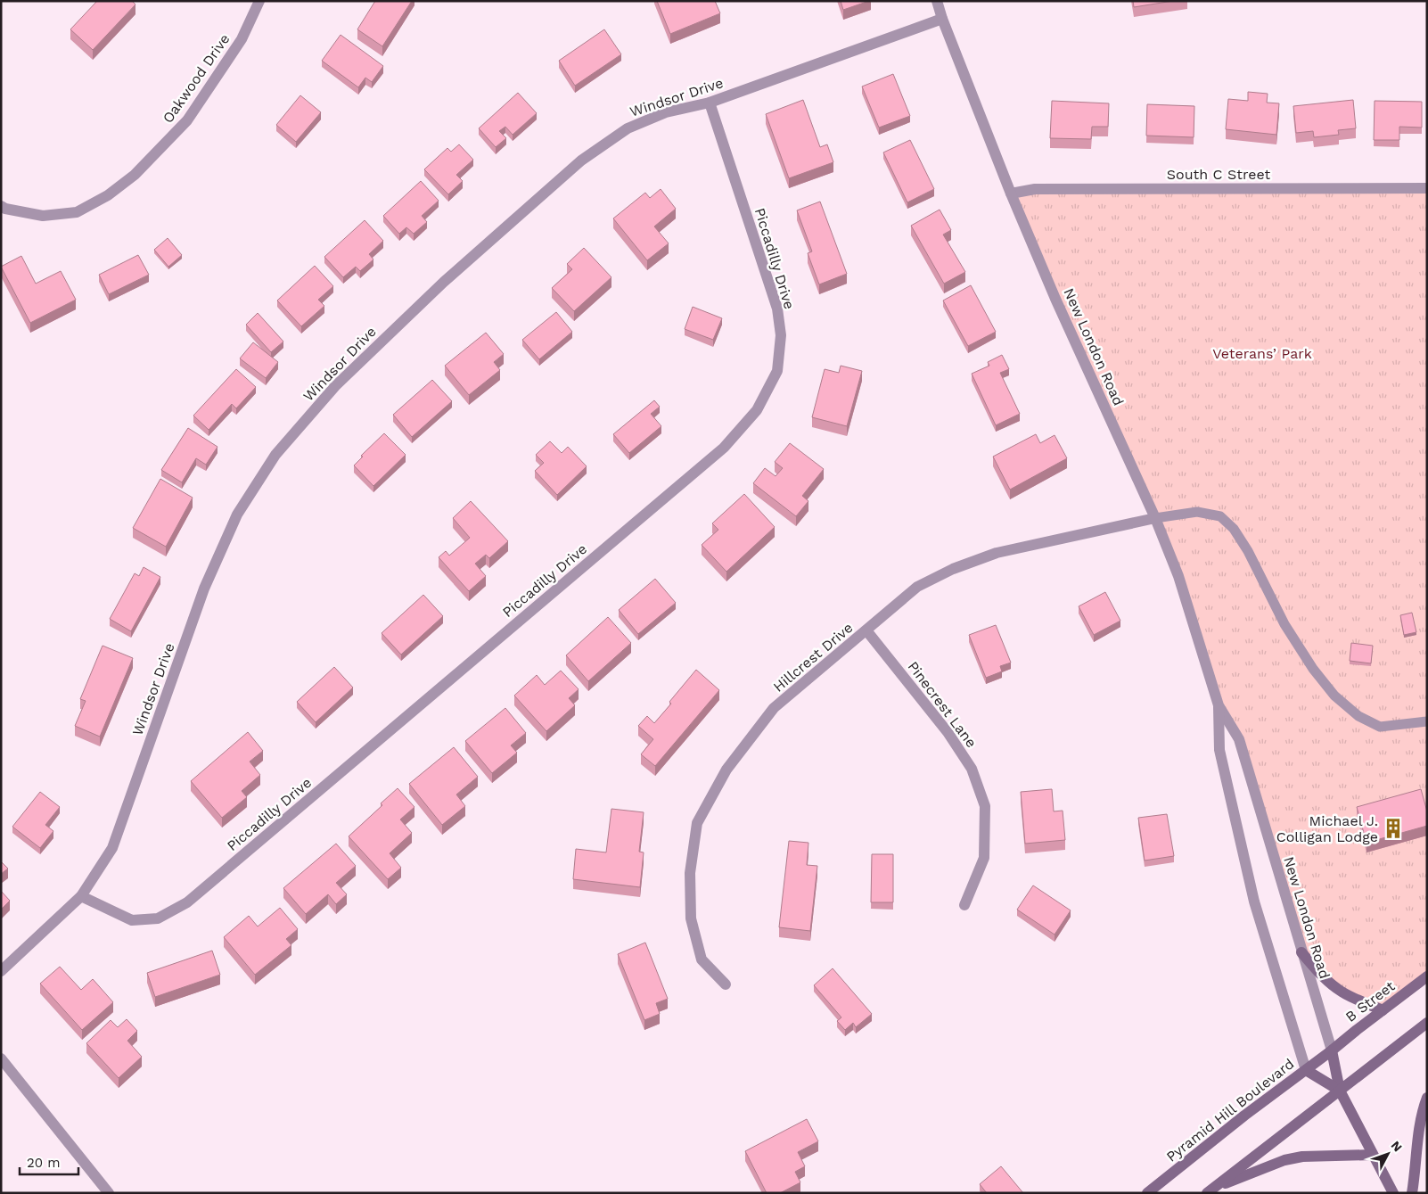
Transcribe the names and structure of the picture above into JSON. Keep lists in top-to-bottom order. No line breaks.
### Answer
{"streets":{"main road":["New London Road","B Street","Pyramid Hill Boulevard"],"street":["Oakwood Drive","Windsor Drive","South C Street","Piccadilly Drive","Hillcrest Drive","Pinecrest Lane"]},"crossings":[["Windsor Drive","Piccadilly Drive"],["Windsor Drive","New London Road"],["South C Street","New London Road"],["New London Road","Hillcrest Drive"],["New London Road","B Street"],["New London Road","Pyramid Hill Boulevard"],["Hillcrest Drive","Pinecrest Lane"],["B Street","Pyramid Hill Boulevard"]],"parks":["Veterans’ Park"],"places":{"building":["Michael J. Colligan Lodge"]},"scale_bar":"20 m","north":"top right"}
